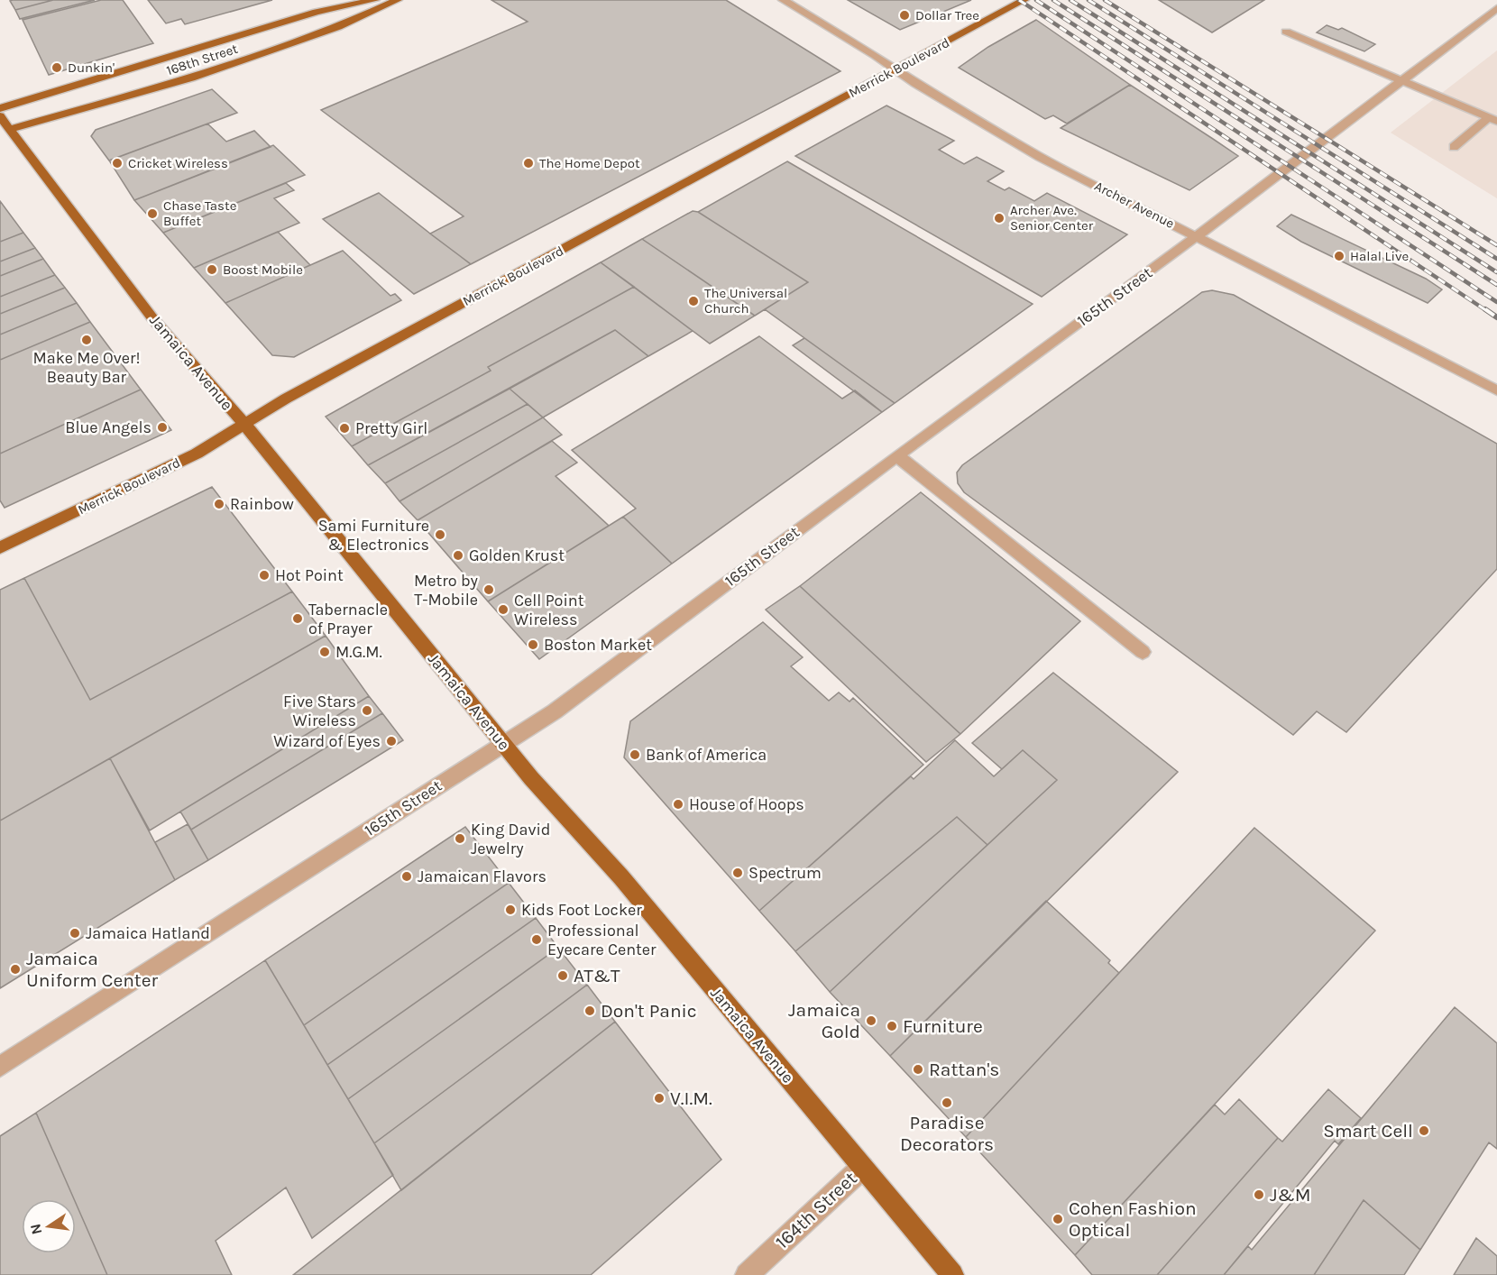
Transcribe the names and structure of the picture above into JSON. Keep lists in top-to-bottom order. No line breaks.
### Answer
{"streets":{"main road":["168th Street","Merrick Boulevard","Jamaica Avenue"],"street":["Archer Avenue","165th Street","164th Street"]},"crossings":[["168th Street","Jamaica Avenue"],["Merrick Boulevard","Archer Avenue"],["Merrick Boulevard","Jamaica Avenue"],["Archer Avenue","165th Street"],["165th Street","Jamaica Avenue"],["Jamaica Avenue","164th Street"]],"places":["Dollar Tree","Dunkin'","Cricket Wireless","The Home Depot","Chase Taste Buffet","Archer Ave. Senior Center","Halal Live","Boost Mobile","The Universal Church","Make Me Over! Beauty Bar","Blue Angels","Pretty Girl","Rainbow","Sami Furniture & Electronics","Golden Krust","Hot Point","Metro by T-Mobile","Cell Point Wireless","Tabernacle of Prayer","Boston Market","M.G.M.","Five Stars Wireless","Wizard of Eyes","Bank of America","House of Hoops","King David Jewelry","Spectrum","Jamaican Flavors","Kids Foot Locker","Jamaica Hatland","Professional Eyecare Center","Jamaica Uniform Center","AT&T","Don't Panic","Jamaica Gold","Furniture","Rattan's","V.I.M.","Paradise Decorators","Smart Cell","J&M","Cohen Fashion Optical"],"north":"left"}
